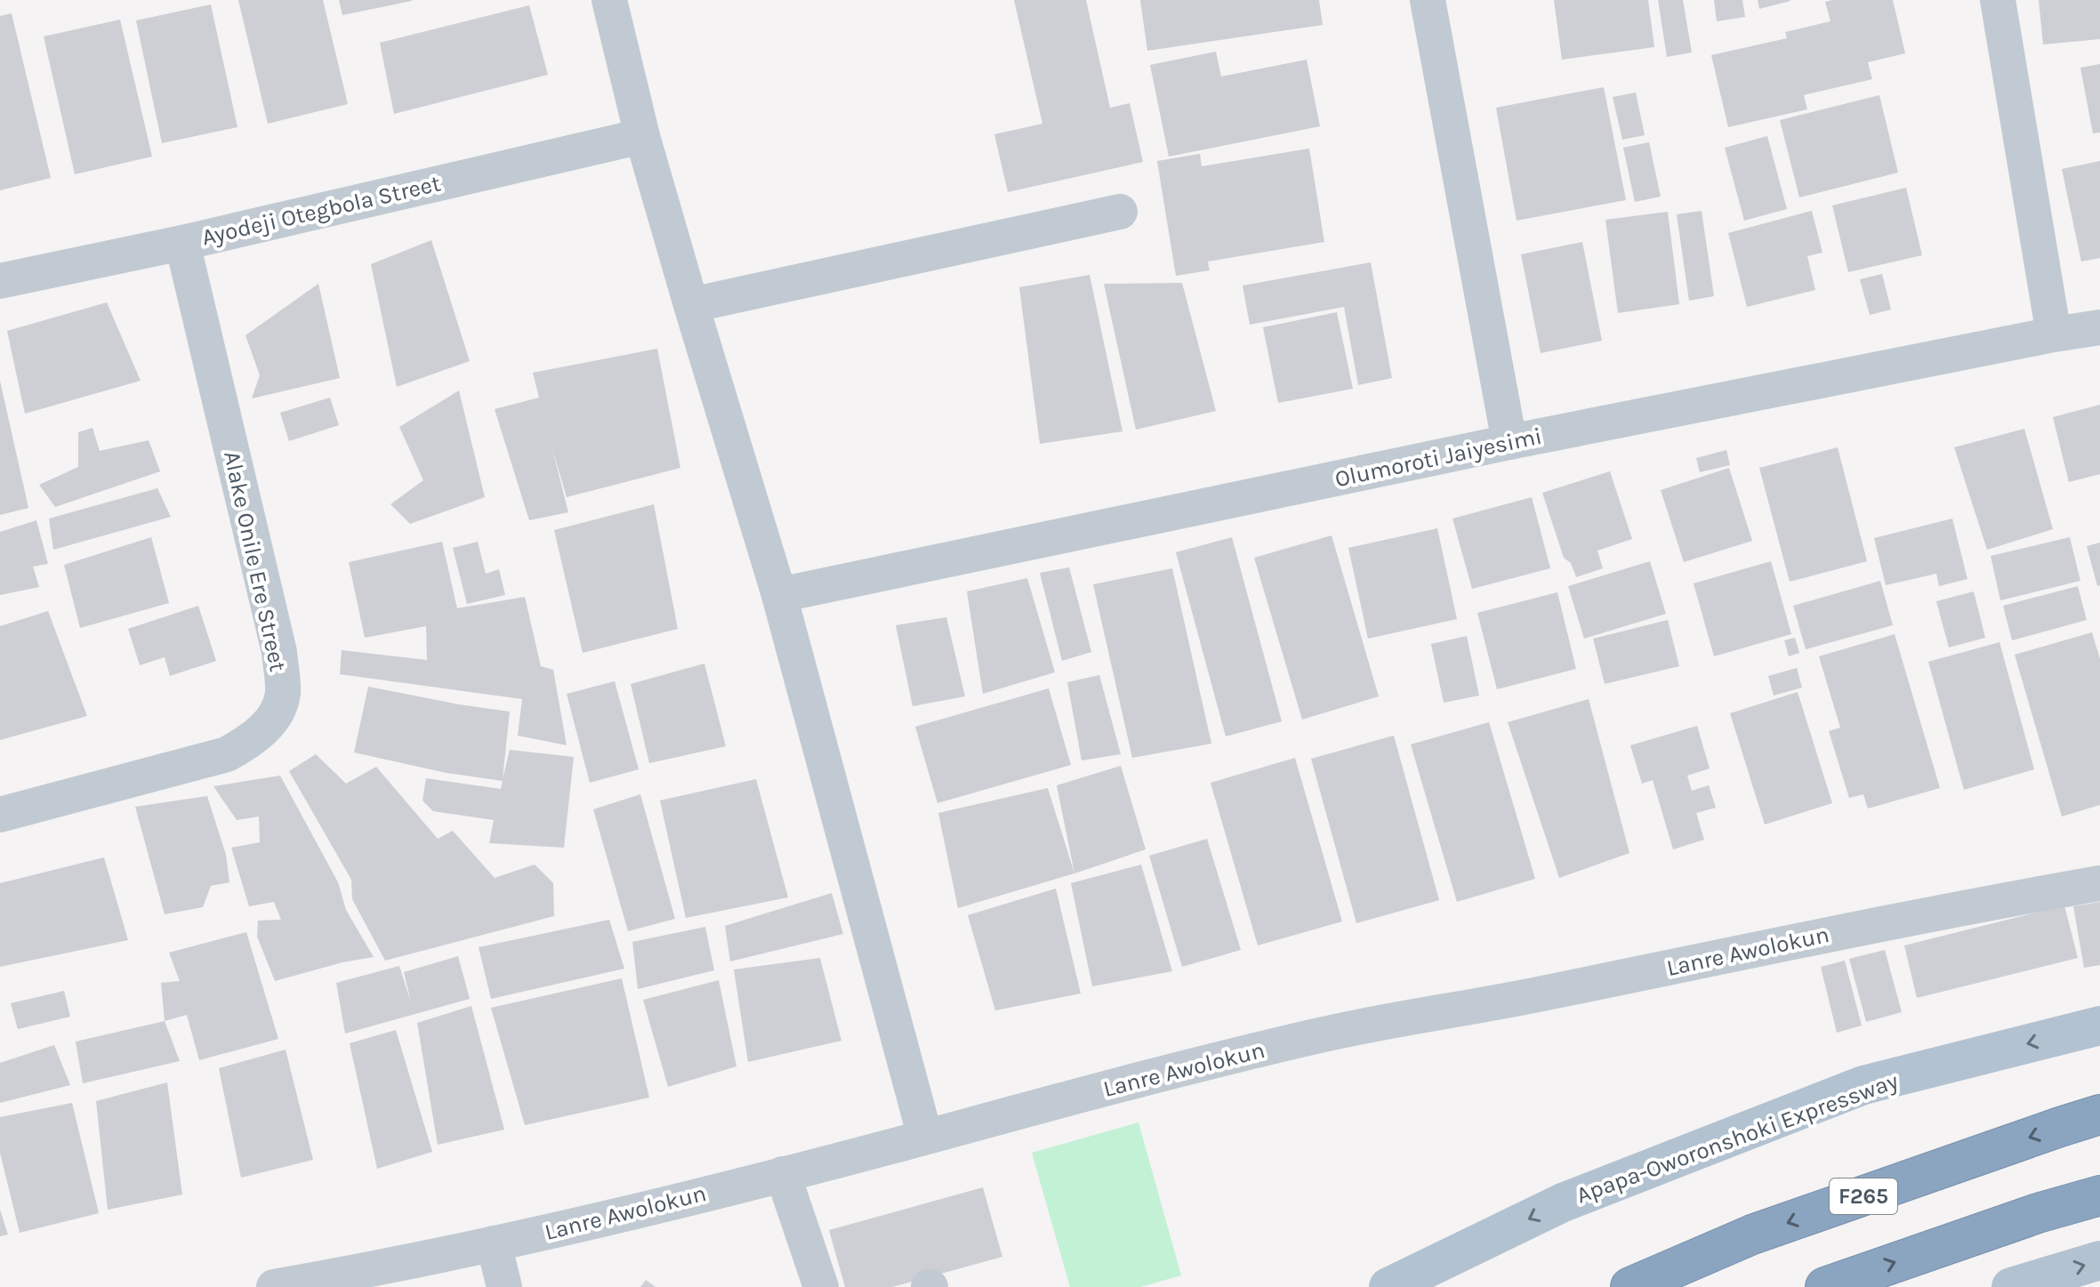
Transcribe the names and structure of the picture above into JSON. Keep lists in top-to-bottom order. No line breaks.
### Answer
{"streets":{"highway":["F265"],"main road":["Apapa-Oworonshoki Expressway"],"street":["Ayodeji Otegbola Street","Olumoroti Jaiyesimi","Alake Onile Ere Street","Lanre Awolokun"]},"crossings":[["Ayodeji Otegbola Street","Alake Onile Ere Street"]],"one_way":["Apapa-Oworonshoki Expressway"]}
